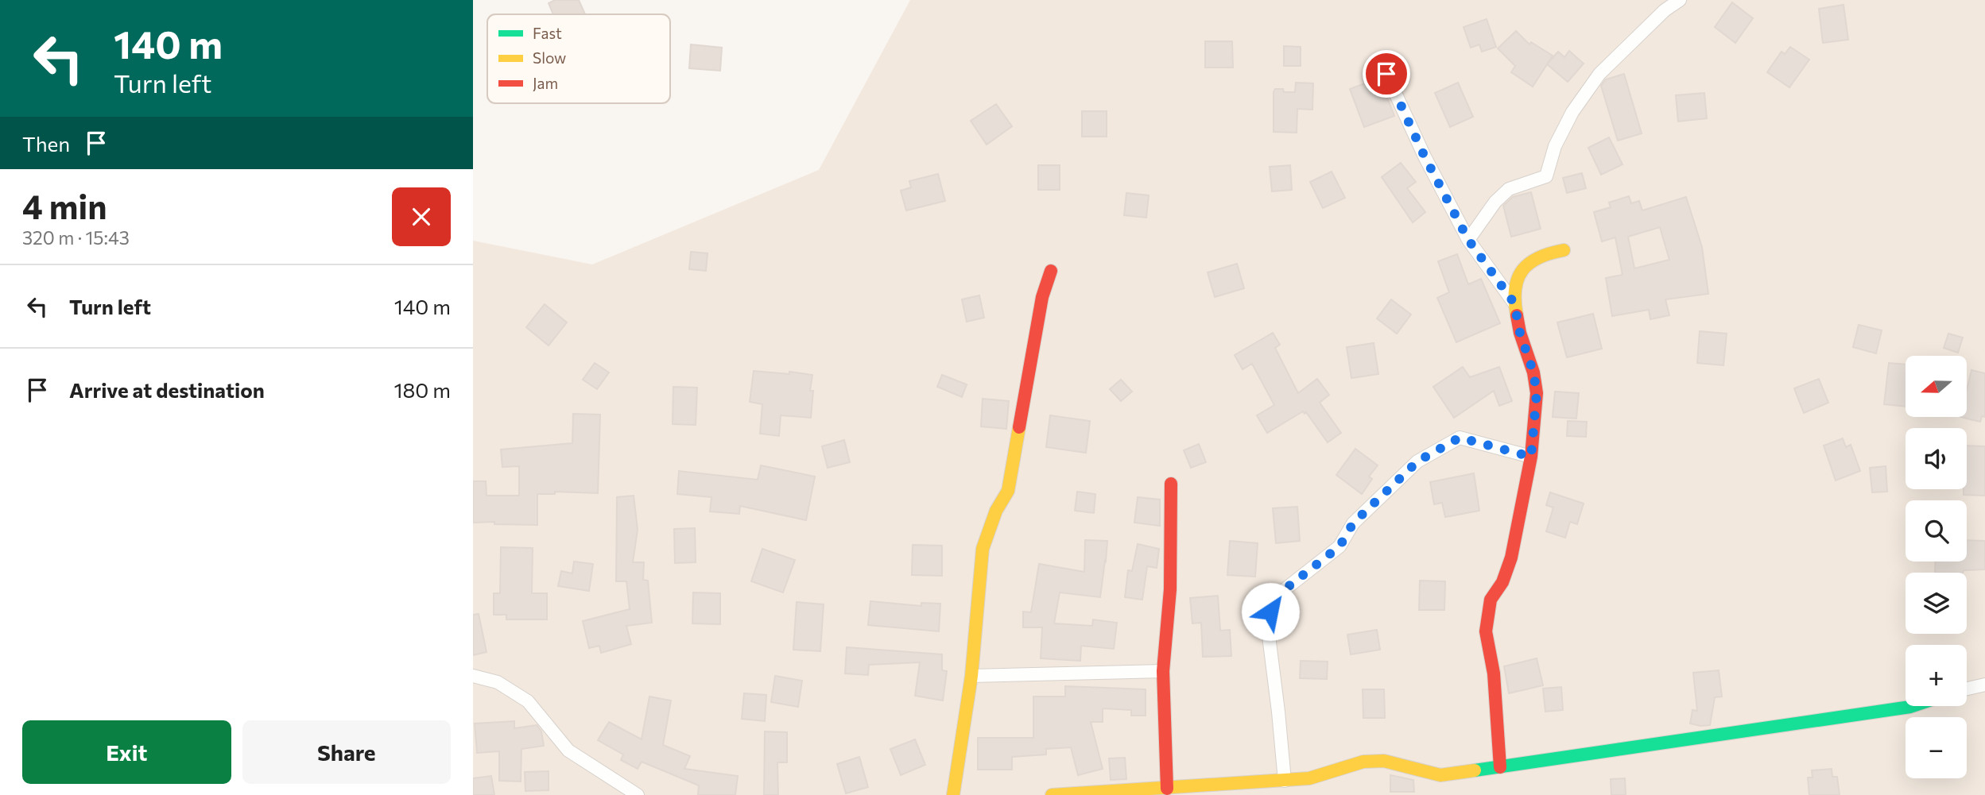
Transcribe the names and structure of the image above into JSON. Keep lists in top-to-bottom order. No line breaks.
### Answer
{"legend":["Fast","Slow","Jam"],"north":"left","page":{"turn":["140 m","Turn left"],"then":"Then","heading":["4 min","320 m · 15:43"],"list":[{"name":"Turn left","value":"140 m"},{"name":"Arrive at destination","value":"180 m"}],"map_buttons":["+","−"],"buttons":["Exit","Share"]}}
